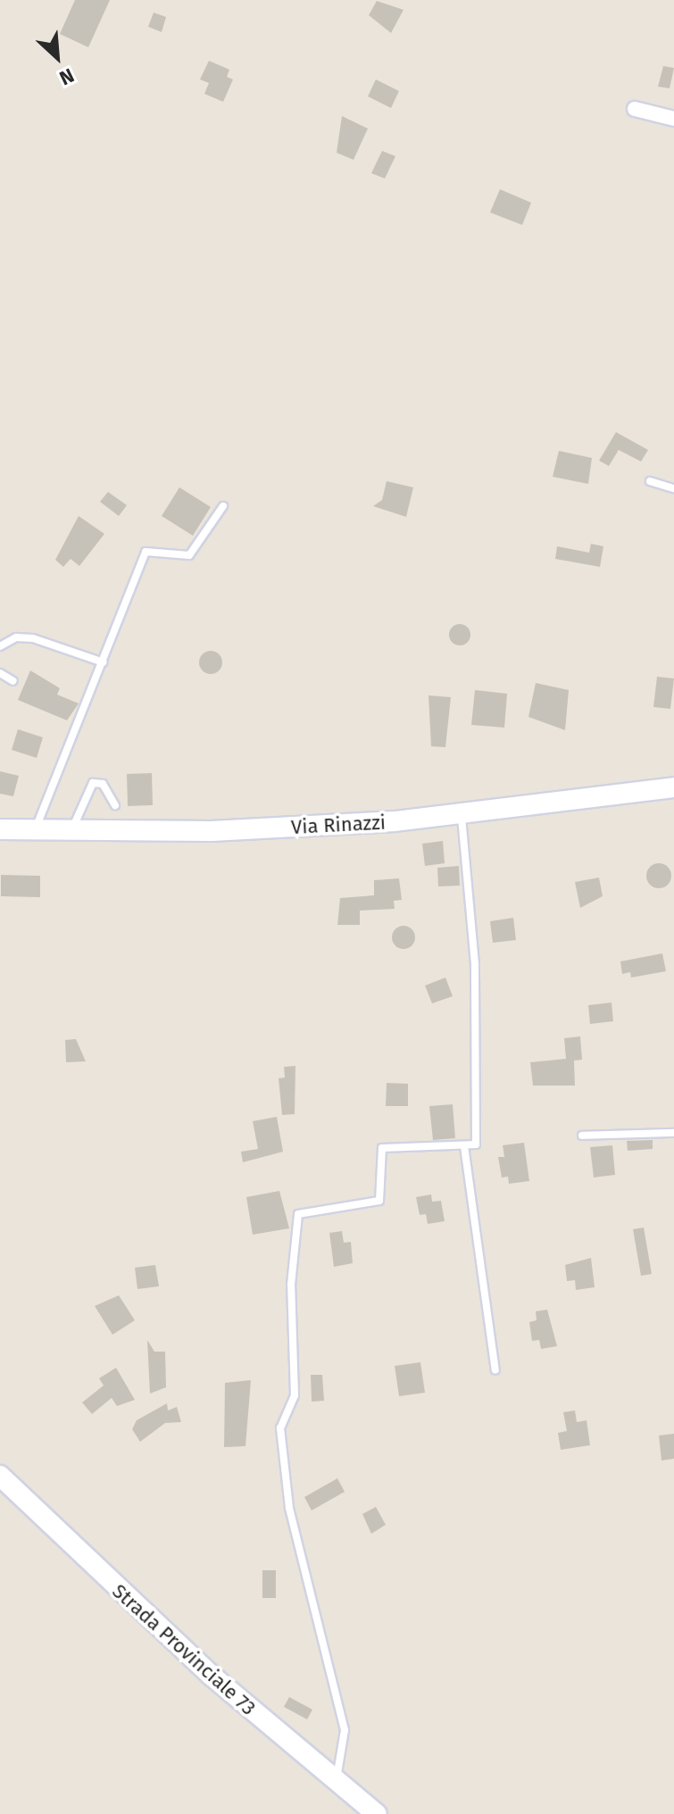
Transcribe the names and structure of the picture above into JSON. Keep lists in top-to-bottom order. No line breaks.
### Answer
{"streets":{"street":["Via Rinazzi","Strada Provinciale 73"]},"north":"bottom right"}
